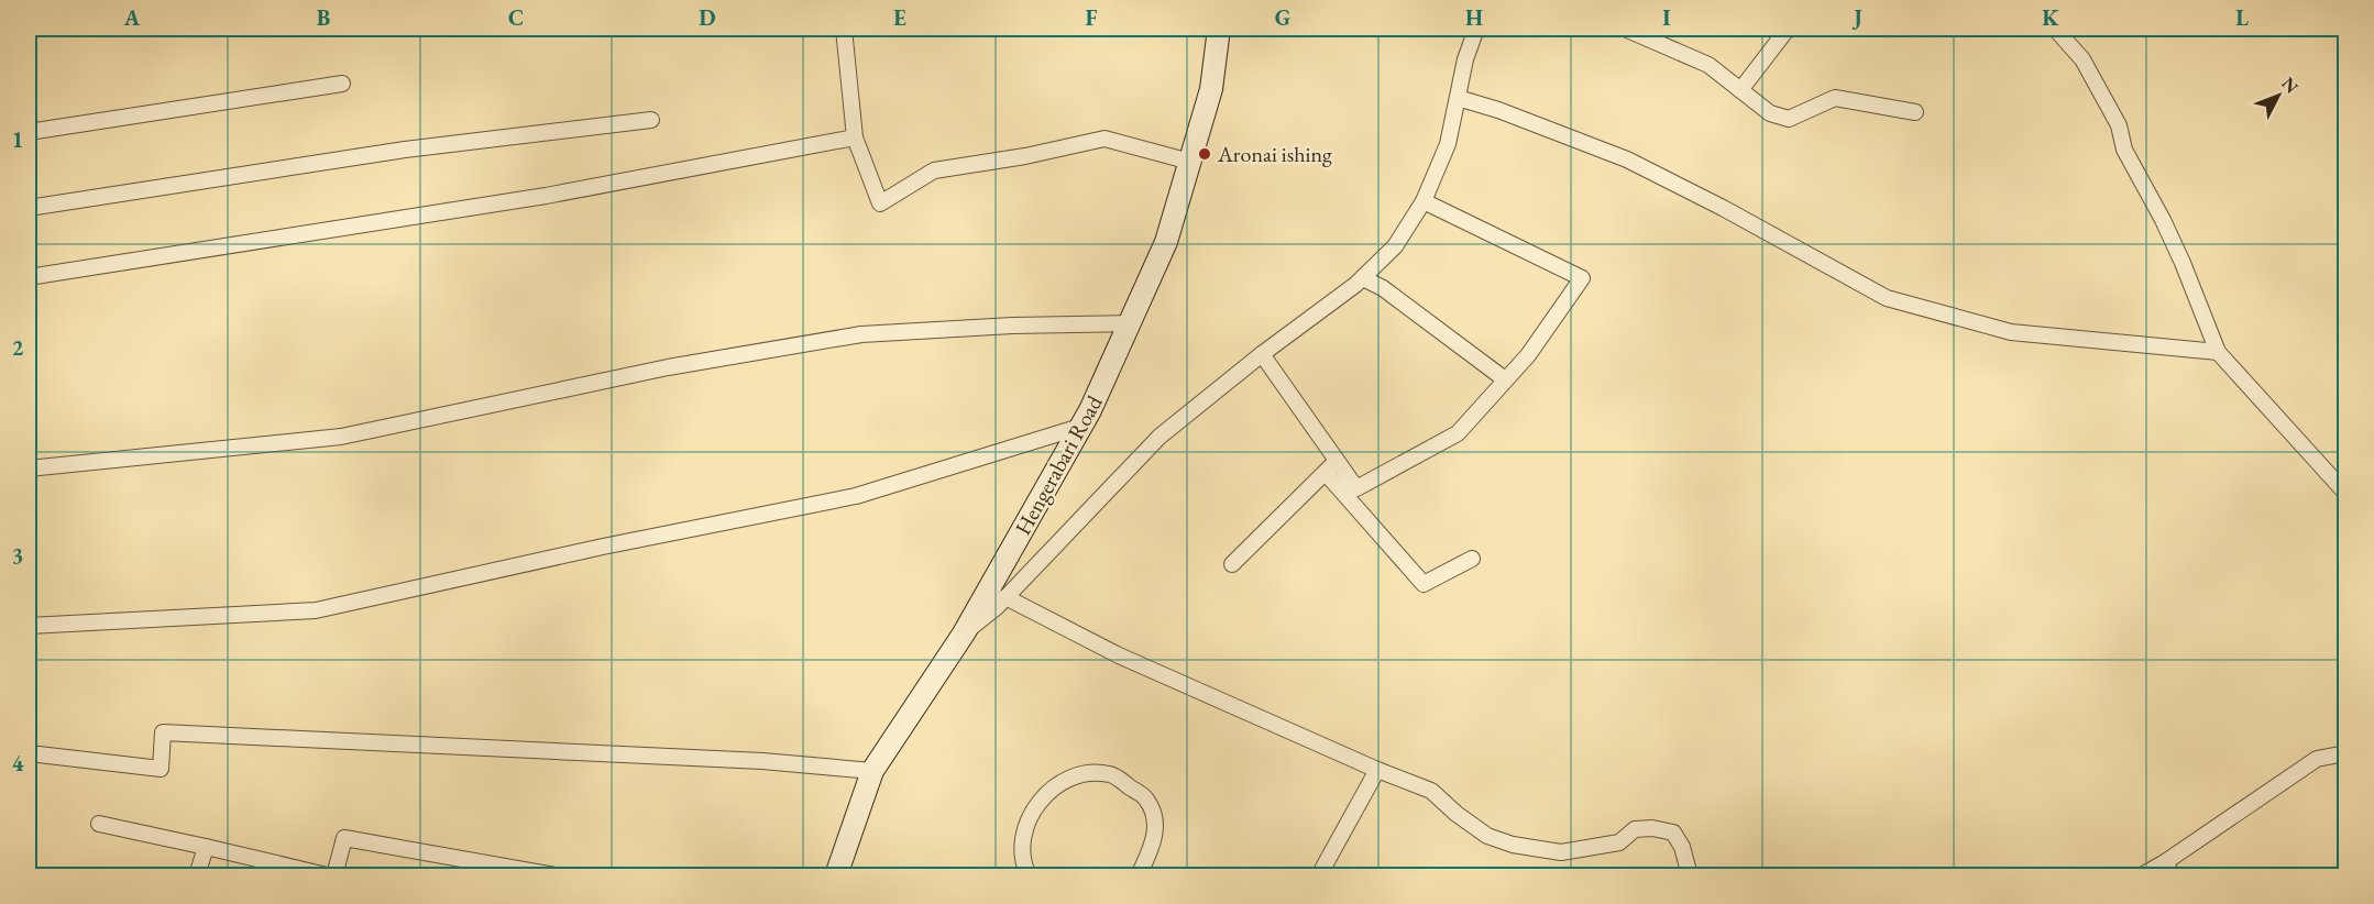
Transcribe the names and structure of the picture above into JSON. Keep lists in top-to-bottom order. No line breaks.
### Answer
{"streets":{"main road":["Hengerabari Road"]},"places":["Aronai ishing"],"north":"top right","grid":{"columns":["A","B","C","D","E","F","G","H","I","J","K","L"],"rows":["1","2","3","4"]}}
